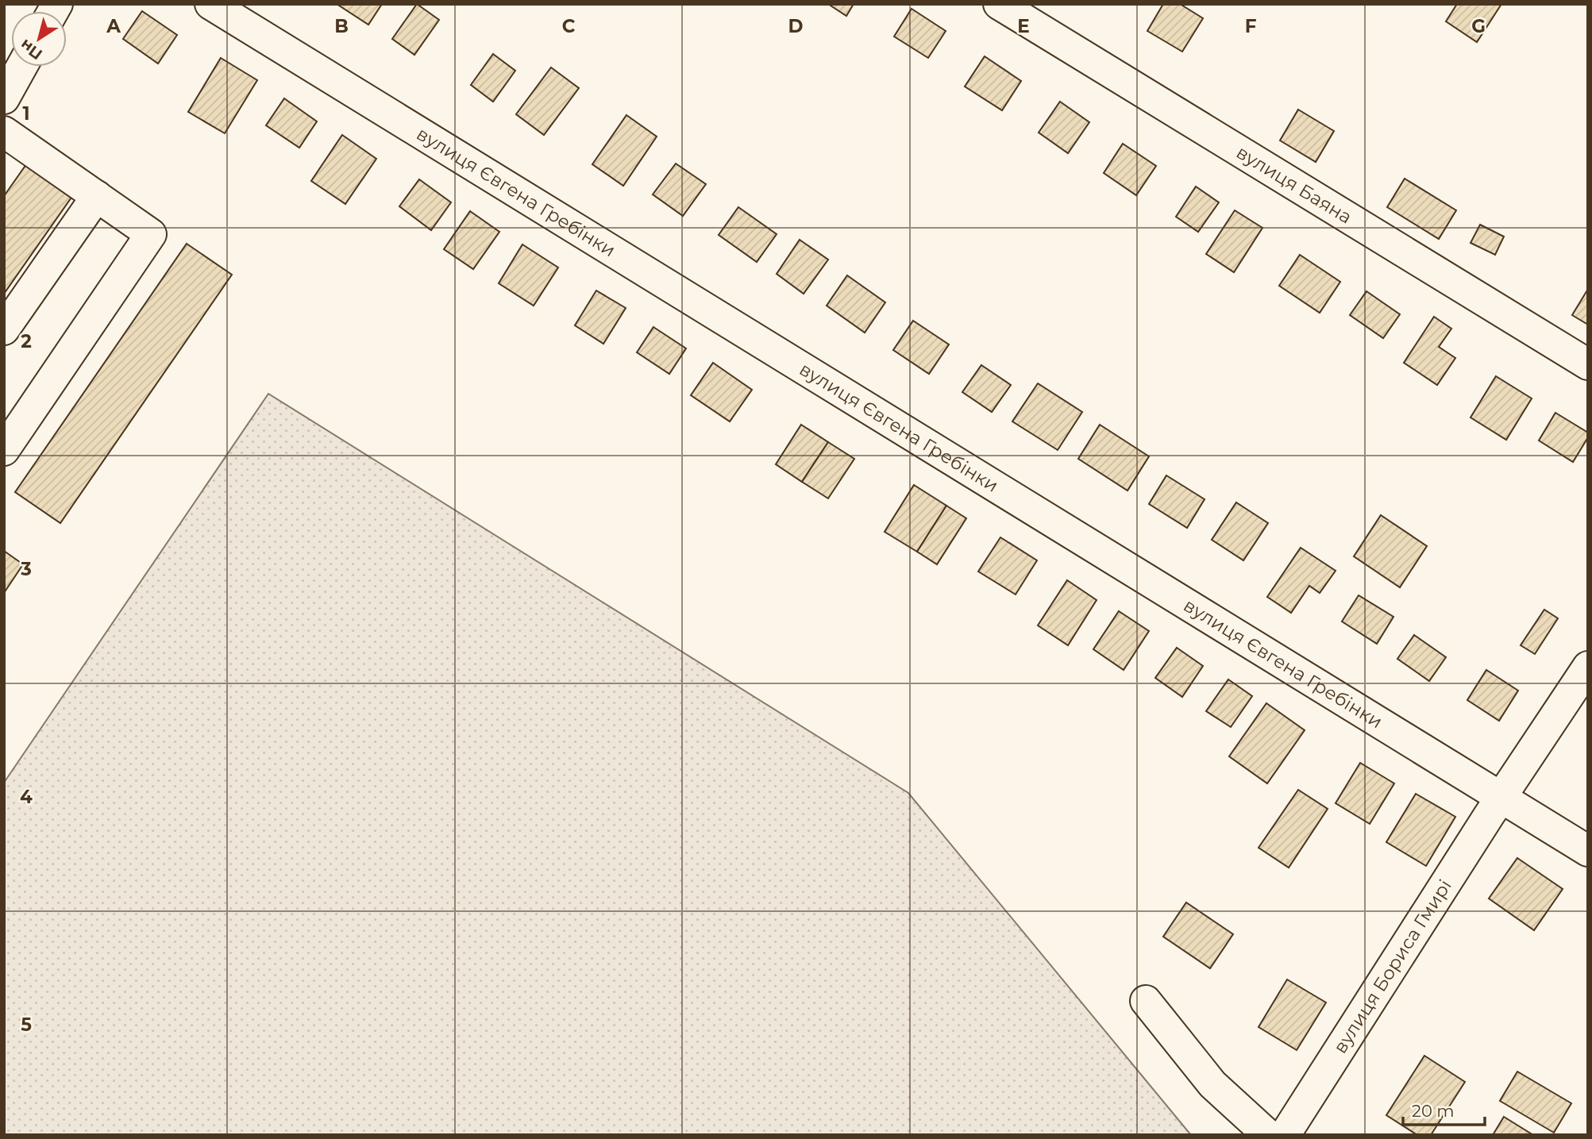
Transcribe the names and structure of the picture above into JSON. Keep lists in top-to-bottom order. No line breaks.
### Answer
{"streets":{"street":["вулиця Баяна","вулиця Євгена Гребінки","вулиця Бориса Гмирі"]},"crossings":[["вулиця Євгена Гребінки","вулиця Бориса Гмирі"]],"scale_bar":"20 m","north":"bottom left","grid":{"columns":["A","B","C","D","E","F","G"],"rows":["1","2","3","4","5"]}}
